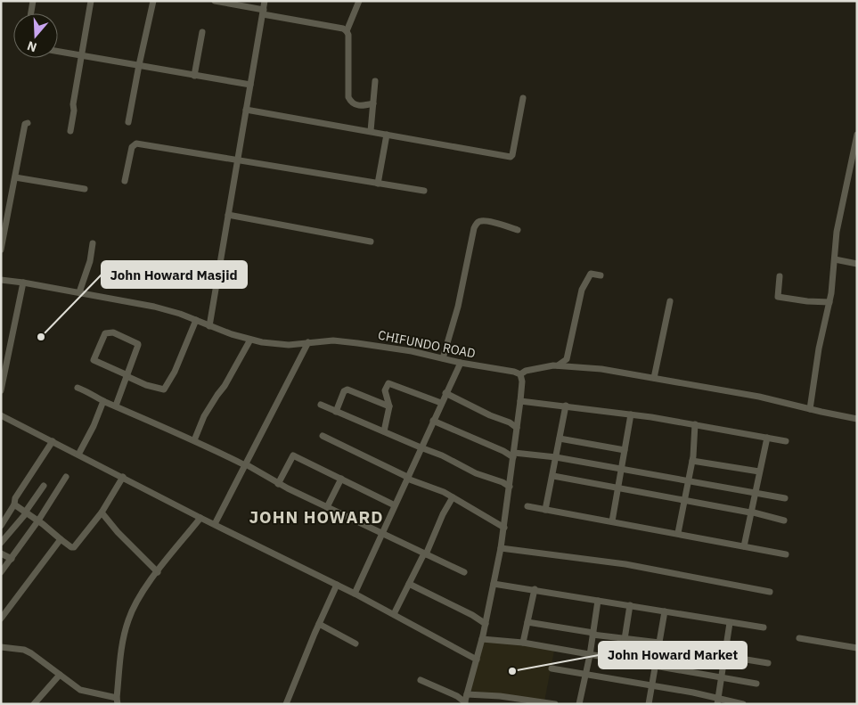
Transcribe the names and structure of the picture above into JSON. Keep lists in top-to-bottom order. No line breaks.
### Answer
{"streets":{"street":["CHIFUNDO ROAD"]},"districts":["JOHN HOWARD"],"places":["John Howard Masjid","John Howard Market"],"north":"bottom"}
